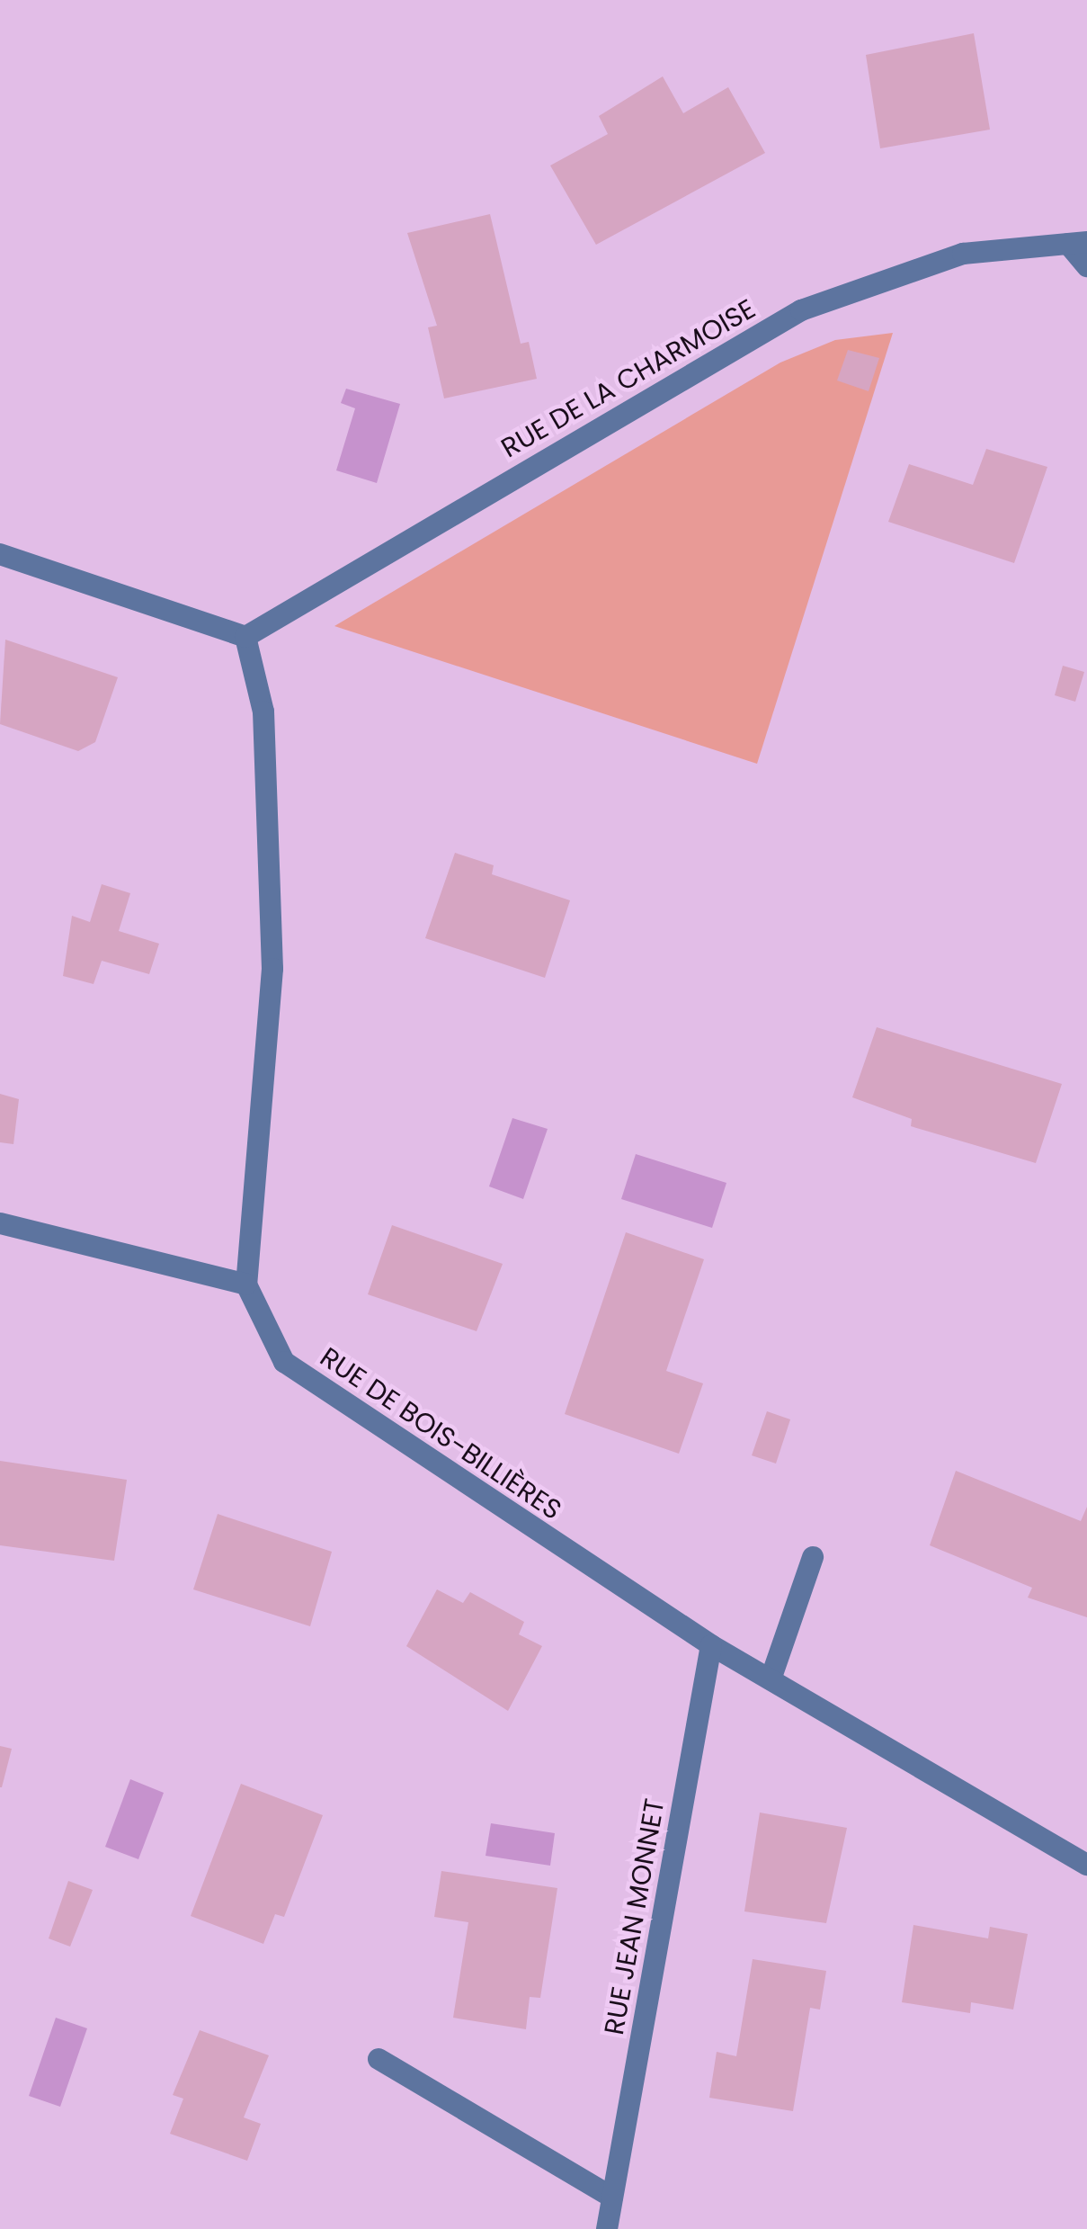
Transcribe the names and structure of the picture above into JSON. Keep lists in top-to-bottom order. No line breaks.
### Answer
{"streets":{"street":["RUE DE LA CHARMOISE","RUE DE BOIS-BILLIÈRES","RUE JEAN MONNET"]},"crossings":[["RUE DE BOIS-BILLIÈRES","RUE JEAN MONNET"]]}
